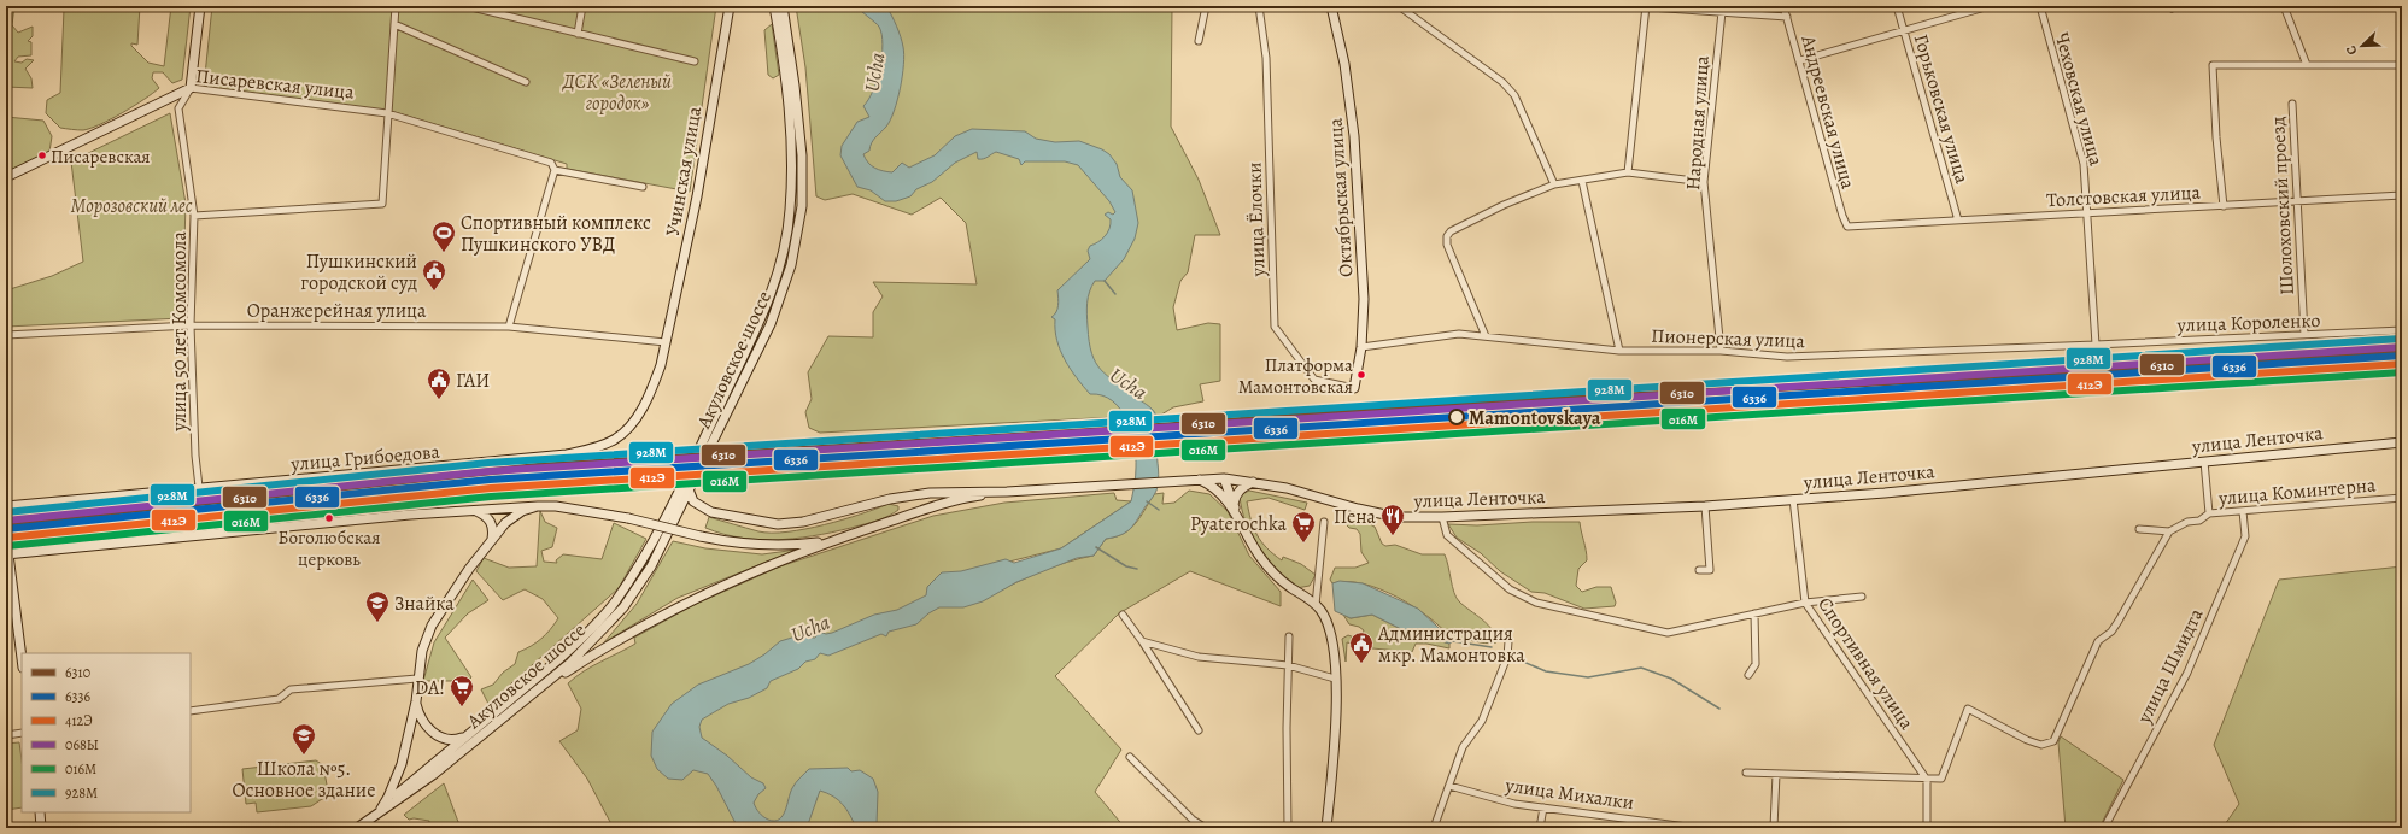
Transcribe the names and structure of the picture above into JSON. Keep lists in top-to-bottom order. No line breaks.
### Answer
{"streets":{"street":["Писаревская улица","Чеховская улица","Горьковская улица","Андреевская улица","Народная улица","Учинская улица","Толстовская улица","Октябрьская улица","Шолоховский проезд","улица Ёлочки","Оранжерейная улица","улица Короленко","улица 50 лет Комсомола","Пионерская улица","Акуловское шоссе","улица Ленточка","улица Грибоедова","улица Коминтерна","Спортивная улица","улица Шмидта","улица Михалки"]},"crossings":[["Писаревская улица","улица 50 лет Комсомола"],["Чеховская улица","Толстовская улица"],["Чеховская улица","улица Короленко"],["Чеховская улица","Пионерская улица"],["Горьковская улица","Толстовская улица"],["Андреевская улица","Толстовская улица"],["Народная улица","Пионерская улица"],["Учинская улица","Оранжерейная улица"],["Учинская улица","улица Грибоедова"],["Толстовская улица","Шолоховский проезд"],["Октябрьская улица","улица Ёлочки"],["Октябрьская улица","Пионерская улица"],["Шолоховский проезд","улица Короленко"],["Оранжерейная улица","улица 50 лет Комсомола"],["Оранжерейная улица","улица Грибоедова"],["улица Короленко","Пионерская улица"],["улица 50 лет Комсомола","улица Грибоедова"],["улица Ленточка","Спортивная улица"],["улица Коминтерна","улица Шмидта"]],"water":["Ucha"],"parks":["ДСК «Зеленый городок»","Морозовский лес"],"places":{"other":["Писаревская","Платформа Мамонтовская","Mamontovskaya","Боголюбская церковь"],"sports":["Спортивный комплекс Пушкинского УВД"],"public building":["Пушкинский городской суд","ГАИ","Администрация мкр. Мамонтовка"],"restaurant":["Пена"],"supermarket":["Pyaterochka","DA!"],"school or university":["Знайка","Школа №5. Основное здание"]},"lines":["transit line 928М","transit line 068Ы","transit line 6310","transit line 6336","transit line 412Э","transit line 016М"],"legend":["6310","6336","412Э","068Ы","016М","928М"],"north":"bottom left"}
